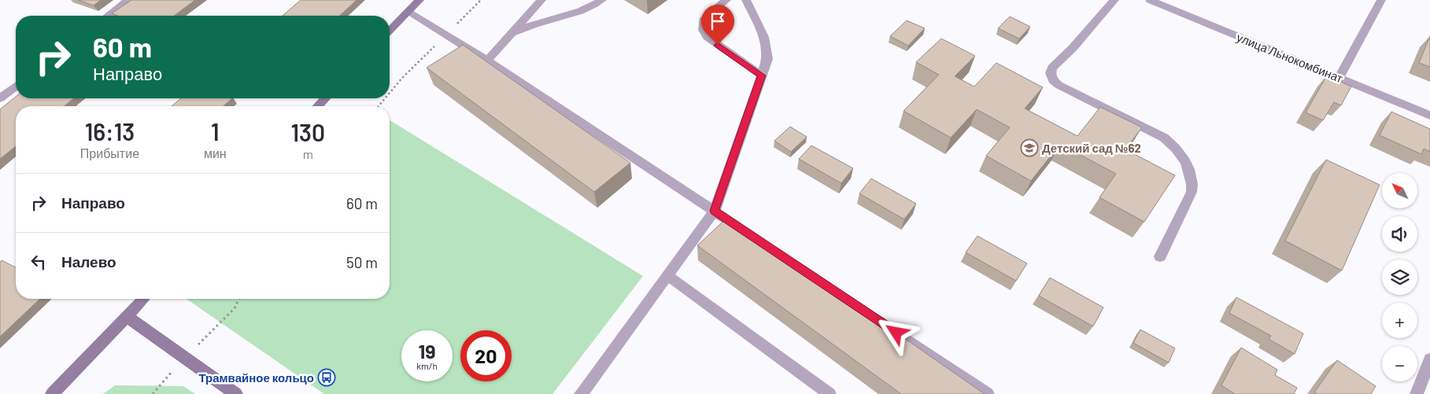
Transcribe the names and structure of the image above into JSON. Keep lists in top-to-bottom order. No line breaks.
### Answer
{"streets":{"street":["улица Льнокомбинат"]},"places":{"school or university":["Детский сад №62"],"bus stop":["Трамвайное кольцо"]},"north":"top left","page":{"turn":["60 m","Направо"],"eta":["16:13","Прибытие","1","мин","130","m"],"map_buttons":["+","−"],"list":[{"name":"Направо","value":"60 m"},{"name":"Налево","value":"50 m"}],"speed":"19 km/h","limit":"20"}}
